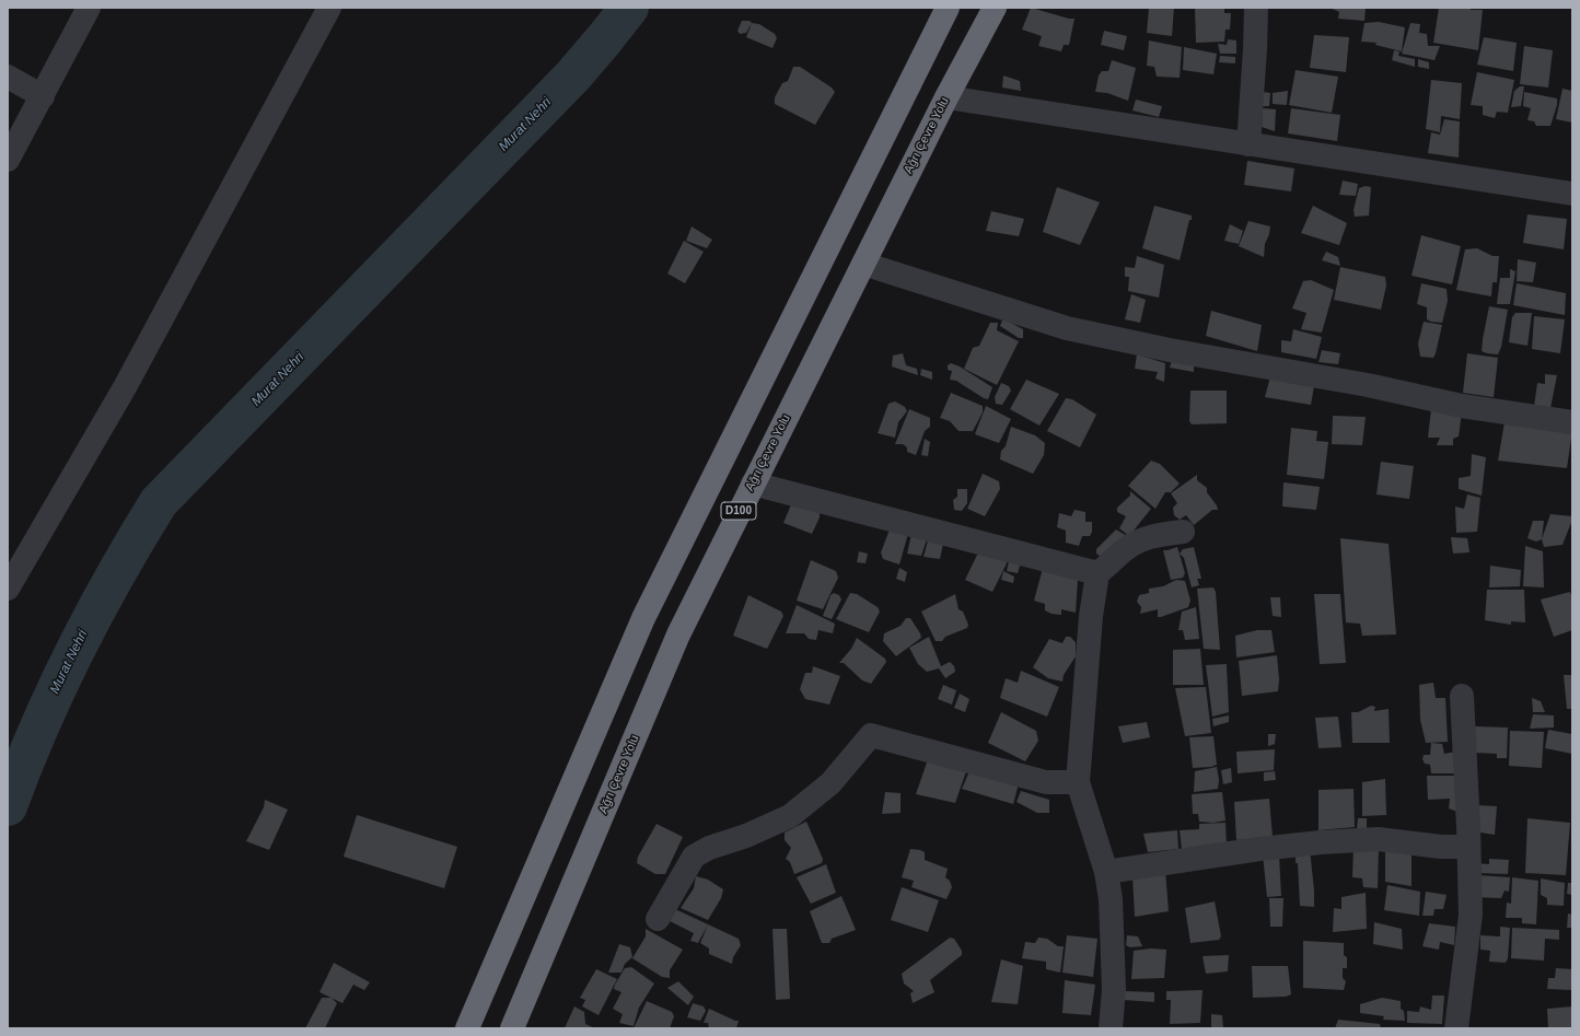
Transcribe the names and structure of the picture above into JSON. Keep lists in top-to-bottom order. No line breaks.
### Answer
{"streets":{"highway":["Ağrı Çevre Yolu","D100"]},"water":["Murat Nehri"]}
